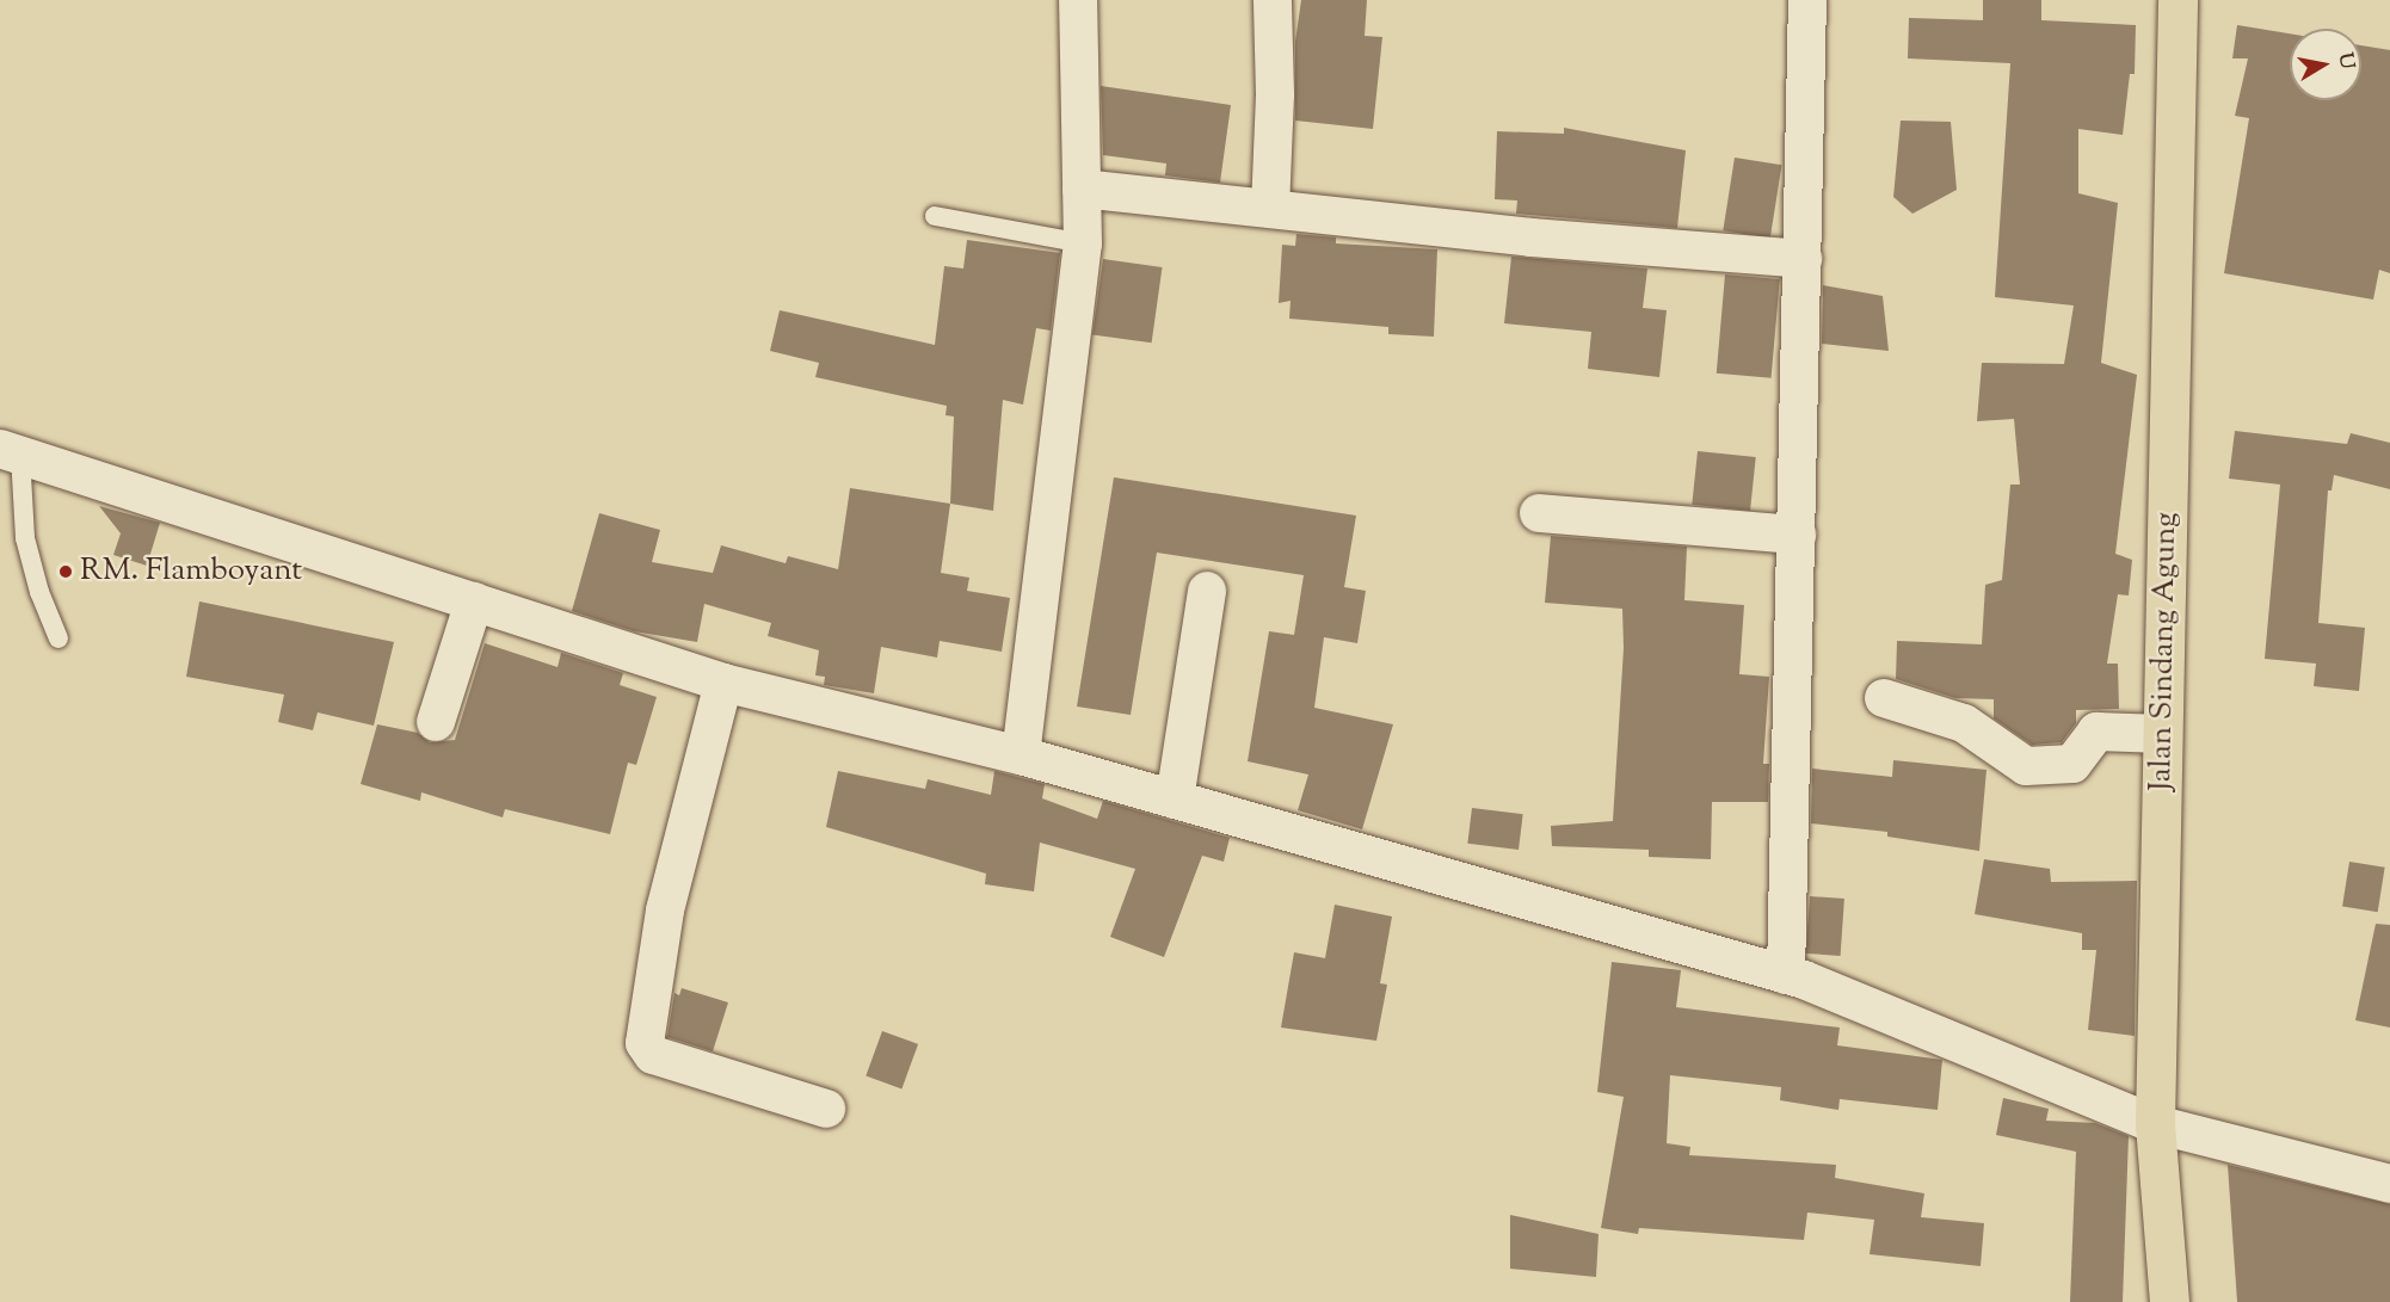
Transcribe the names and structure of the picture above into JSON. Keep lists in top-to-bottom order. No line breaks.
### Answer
{"streets":{"main road":["Jalan Sindang Agung"]},"places":["RM. Flamboyant"],"north":"right"}
